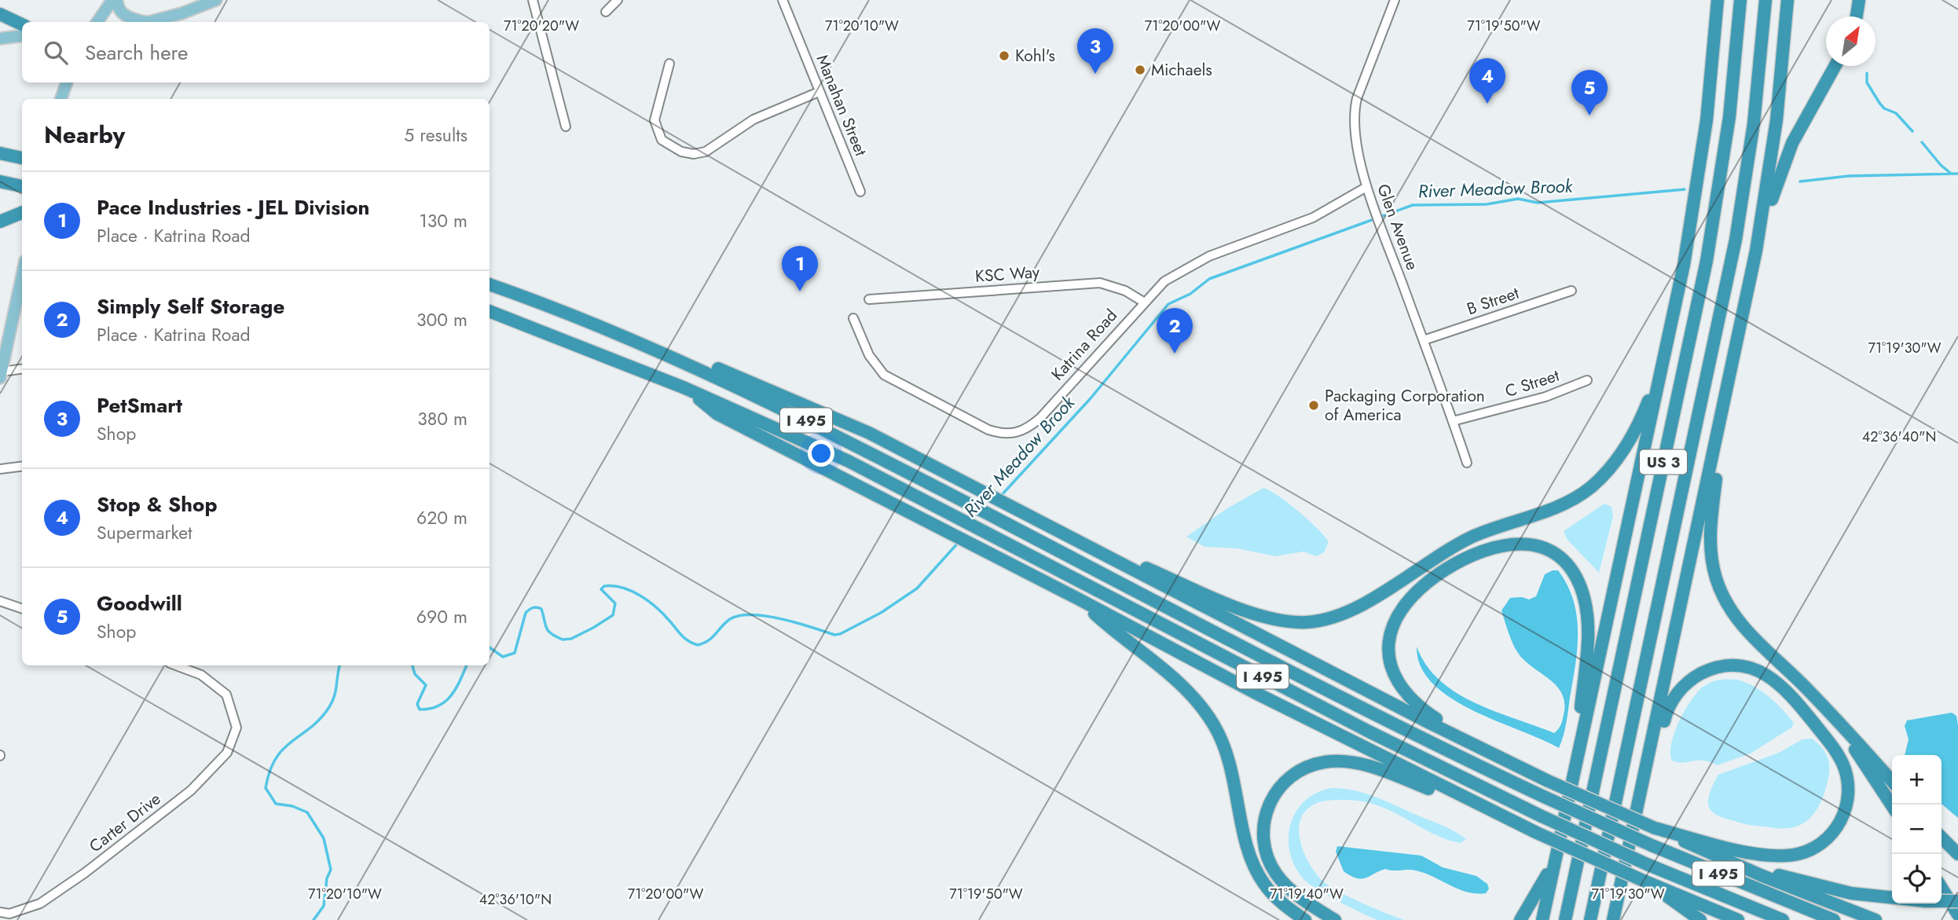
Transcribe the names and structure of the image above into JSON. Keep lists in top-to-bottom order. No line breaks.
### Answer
{"streets":{"highway":["I 495","US 3"],"street":["Manahan Street","Glen Avenue","KSC Way","B Street","Katrina Road","C Street","Carter Drive"]},"crossings":[["Glen Avenue","B Street"],["Glen Avenue","Katrina Road"],["Glen Avenue","C Street"],["KSC Way","Katrina Road"]],"water":["River Meadow Brook"],"places":["Kohl's","Michaels","Packaging Corporation of America"],"north":"top right","page":{"search":"Search here","pins":["3","4","5","1","2"],"heading":["Nearby","5 results"],"list":[{"mark":"1","name":"Pace Industries - JEL Division","note":"Place · Katrina Road","value":"130 m"},{"mark":"2","name":"Simply Self Storage","note":"Place · Katrina Road","value":"300 m"},{"mark":"3","name":"PetSmart","note":"Shop","value":"380 m"},{"mark":"4","name":"Stop & Shop","note":"Supermarket","value":"620 m"},{"mark":"5","name":"Goodwill","note":"Shop","value":"690 m"}],"map_buttons":["+","−"]},"coordinates":["71°20'20\"W","71°20'10\"W","71°20'00\"W","71°19'50\"W","71°19'30\"W","42°36'40\"N","71°19'40\"W","42°36'10\"N"]}
